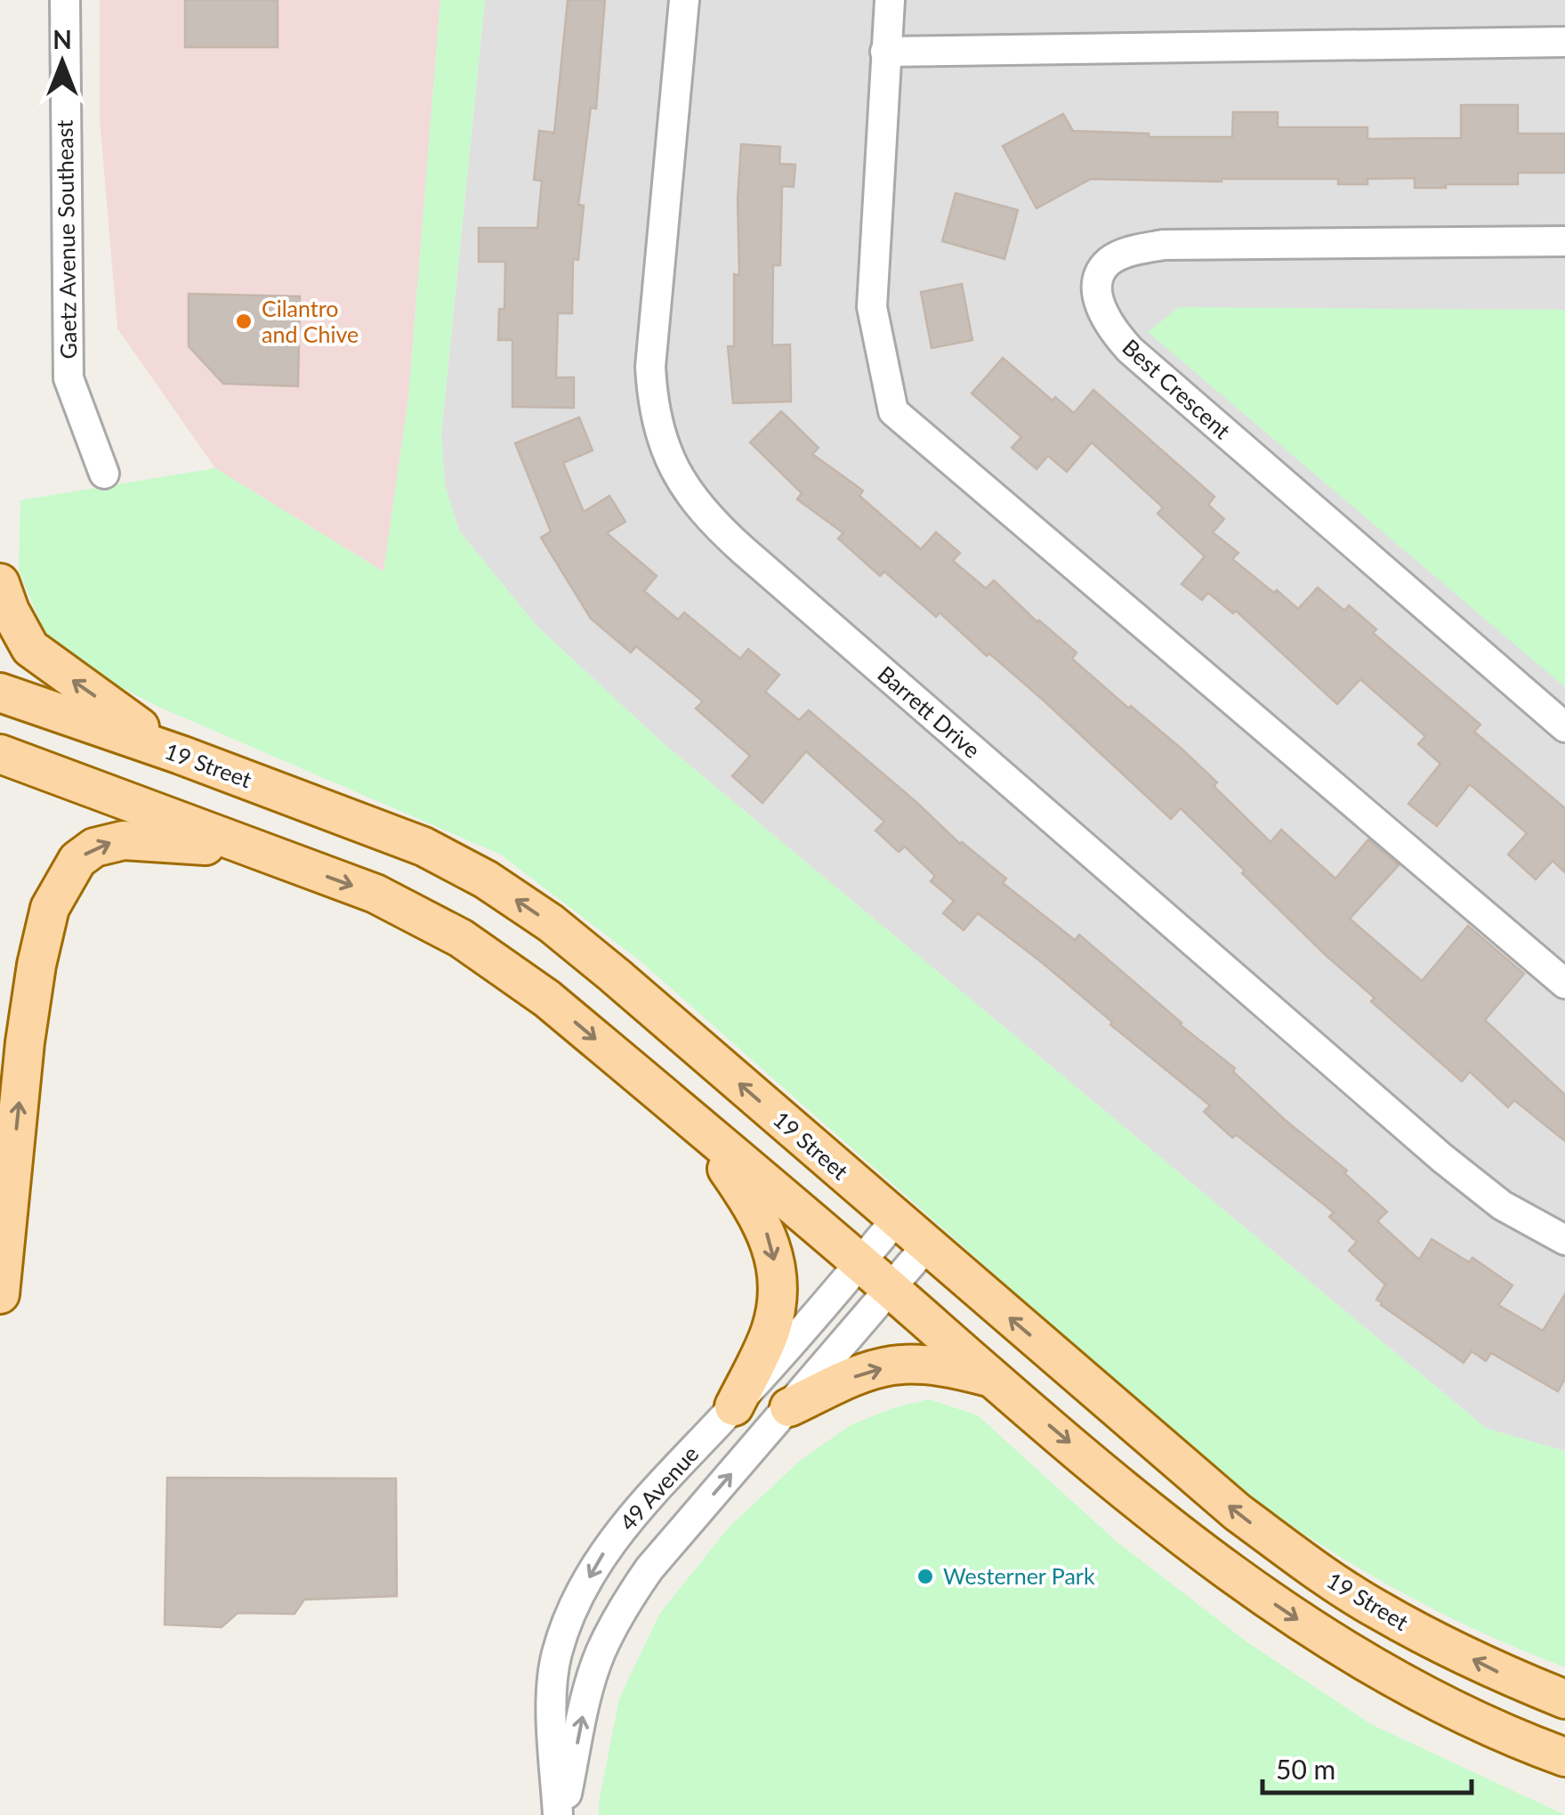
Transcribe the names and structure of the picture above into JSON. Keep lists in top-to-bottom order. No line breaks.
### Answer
{"streets":{"main road":["19 Street"],"street":["Gaetz Avenue Southeast","Best Crescent","Barrett Drive","49 Avenue"]},"crossings":[["19 Street","49 Avenue"]],"places":["Cilantro and Chive","Westerner Park"],"scale_bar":"50 m","north":"top"}
